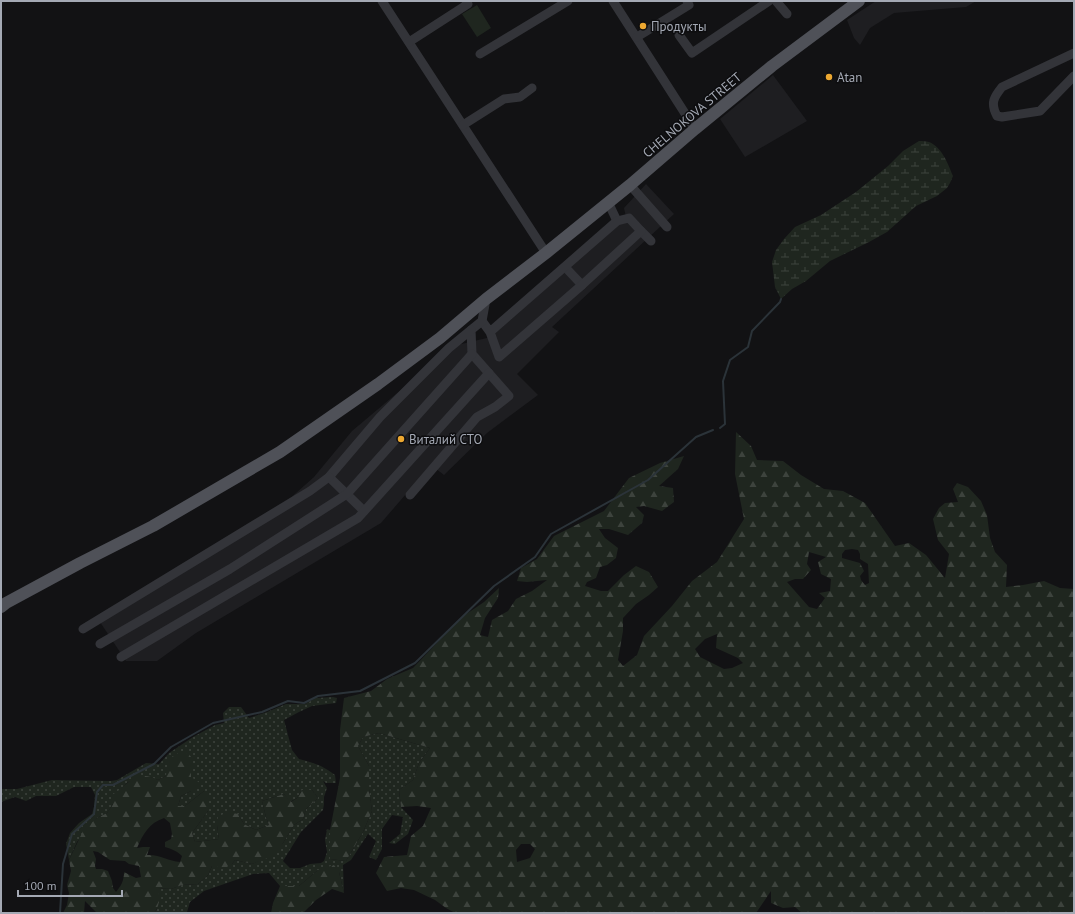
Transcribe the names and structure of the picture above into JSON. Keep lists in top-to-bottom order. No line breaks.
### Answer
{"streets":{"main road":["CHELNOKOVA STREET"]},"places":["Продукты","Atan","Виталий СТО"],"scale_bar":"100 m"}
